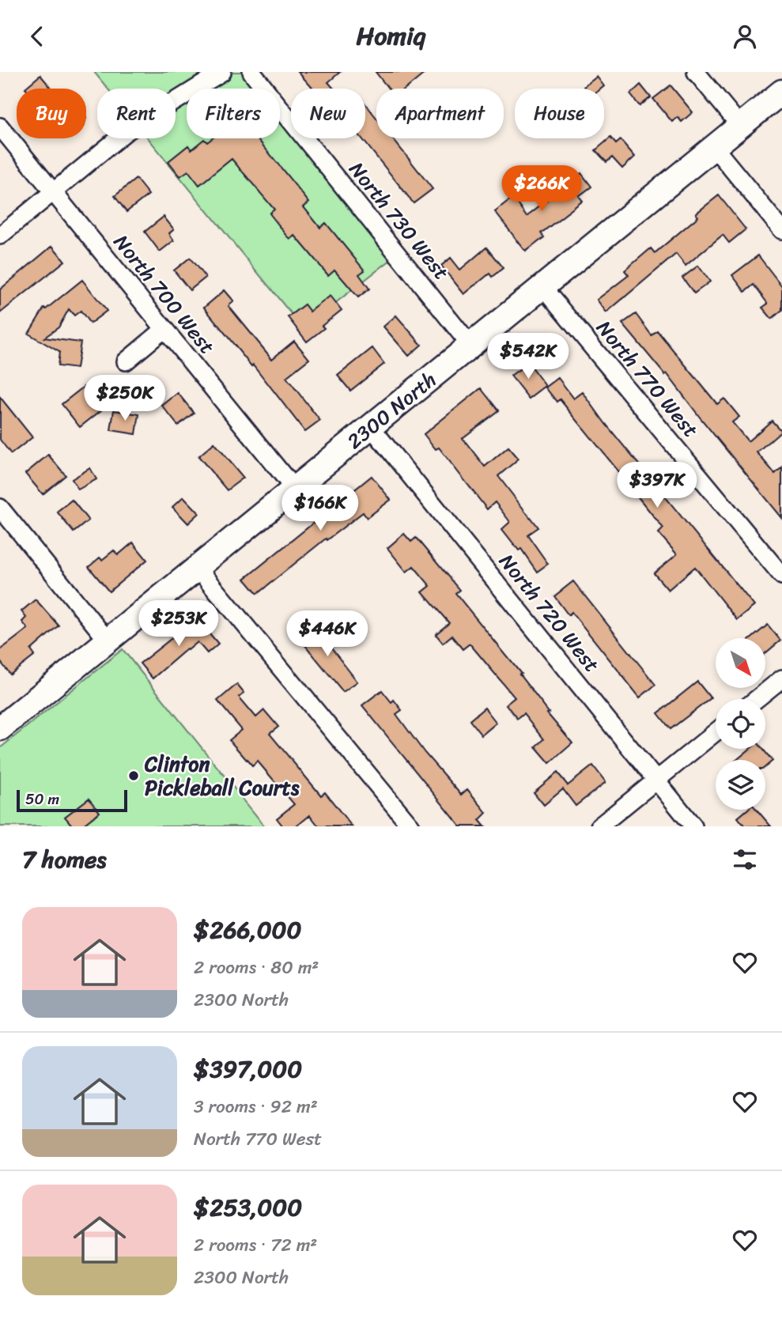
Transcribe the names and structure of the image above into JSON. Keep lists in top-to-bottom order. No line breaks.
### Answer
{"streets":{"street":["North 730 West","North 700 West","North 770 West","2300 North","North 720 West"]},"crossings":[["North 730 West","2300 North"],["North 700 West","2300 North"],["North 770 West","2300 North"],["2300 North","North 720 West"]],"places":["Clinton Pickleball Courts"],"scale_bar":"50 m","north":"bottom right","page":{"header":"Homiq","chip":["Buy","Rent","Filters","New","Apartment","House"],"price":["$266K","$542K","$250K","$397K","$166K","$253K","$446K"],"scale":"50 m","heading":"7 homes","list":[{"name":"$266,000","note":"2 rooms · 80 m² · 2300 North"},{"name":"$397,000","note":"3 rooms · 92 m² · North 770 West"},{"name":"$253,000","note":"2 rooms · 72 m² · 2300 North"}]}}
